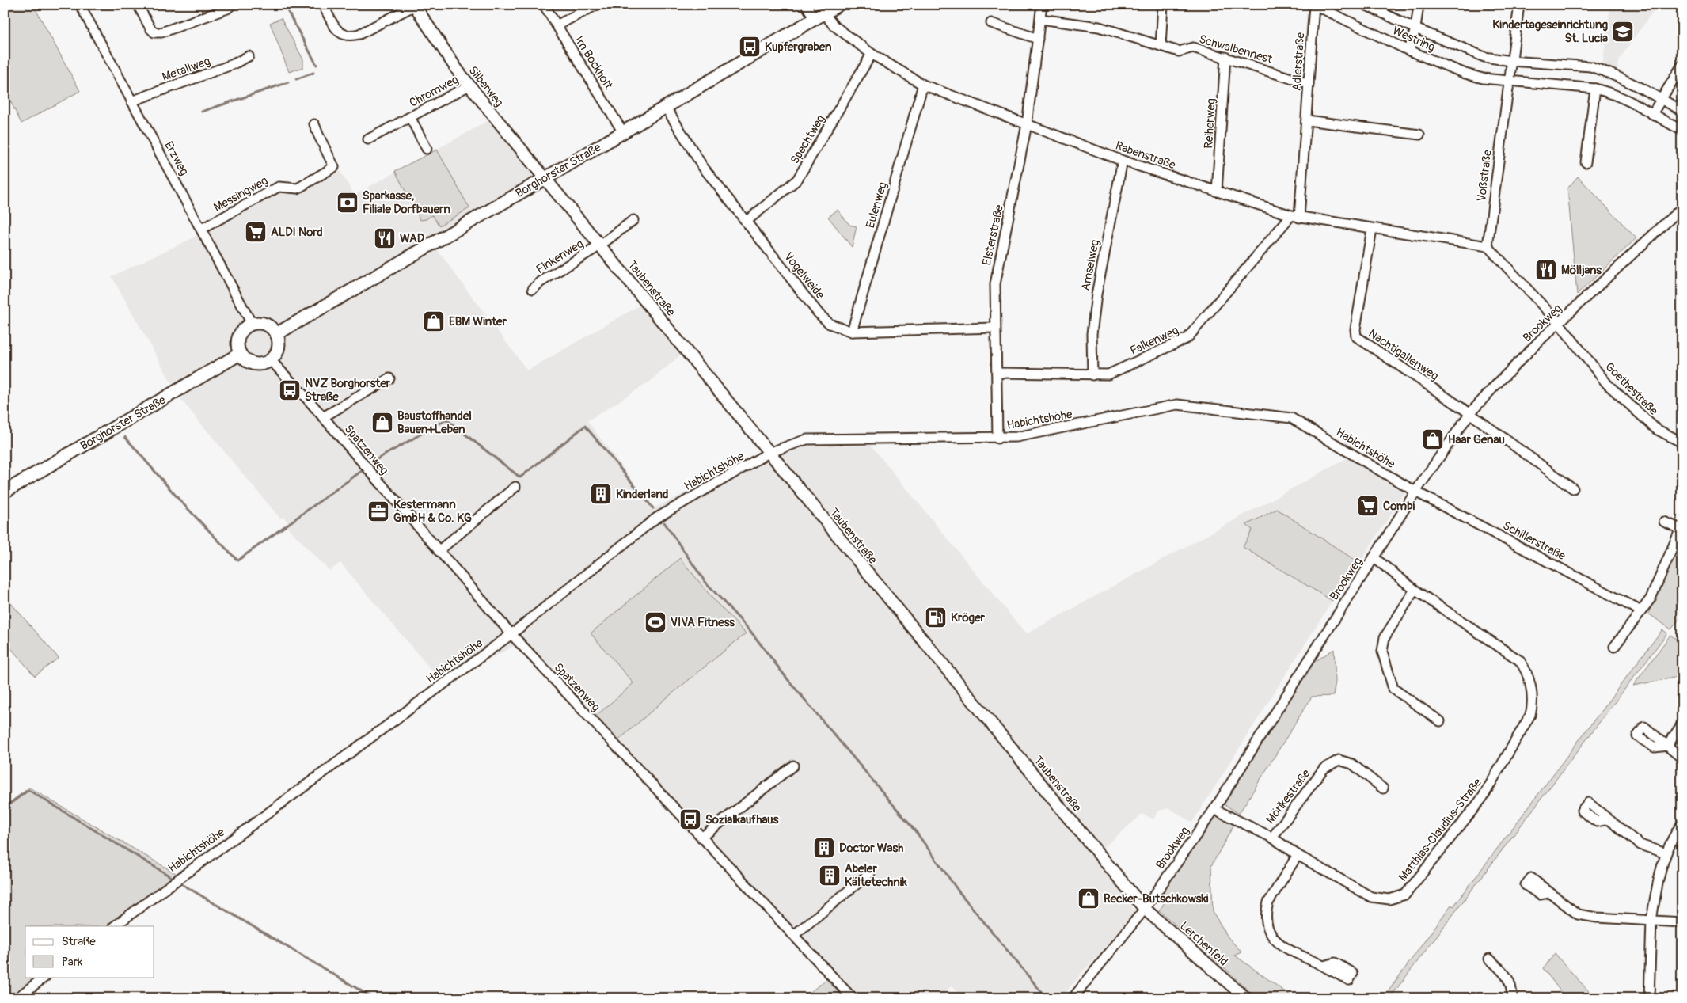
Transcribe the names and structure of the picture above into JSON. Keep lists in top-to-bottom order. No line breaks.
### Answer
{"streets":{"main road":["Borghorster Straße"],"street":["Westring","Schwalbennest","Adlerstraße","Im Bockholt","Metallweg","Silberweg","Chromweg","Reiherweg","Spechtweg","Rabenstraße","Erzweg","Voßstraße","Messingweg","Eulenweg","Elsterstraße","Finkenweg","Amselweg","Vogelweide","Taubenstraße","Brookweg","Falkenweg","Nachtigallenweg","Goethestraße","Habichtshöhe","Spatzenweg","Schillerstraße","Mörikestraße","Matthias-Claudius-Straße","Lerchenfeld"]},"crossings":[["Westring","Adlerstraße"],["Westring","Voßstraße"],["Schwalbennest","Adlerstraße"],["Schwalbennest","Reiherweg"],["Schwalbennest","Elsterstraße"],["Adlerstraße","Rabenstraße"],["Adlerstraße","Falkenweg"],["Im Bockholt","Borghorster Straße"],["Metallweg","Erzweg"],["Silberweg","Chromweg"],["Silberweg","Borghorster Straße"],["Silberweg","Taubenstraße"],["Reiherweg","Rabenstraße"],["Spechtweg","Rabenstraße"],["Spechtweg","Vogelweide"],["Rabenstraße","Borghorster Straße"],["Rabenstraße","Voßstraße"],["Rabenstraße","Eulenweg"],["Rabenstraße","Elsterstraße"],["Rabenstraße","Amselweg"],["Rabenstraße","Falkenweg"],["Rabenstraße","Nachtigallenweg"],["Erzweg","Borghorster Straße"],["Erzweg","Messingweg"],["Erzweg","Spatzenweg"],["Borghorster Straße","Vogelweide"],["Borghorster Straße","Taubenstraße"],["Borghorster Straße","Spatzenweg"],["Eulenweg","Vogelweide"],["Elsterstraße","Vogelweide"],["Elsterstraße","Falkenweg"],["Elsterstraße","Habichtshöhe"],["Finkenweg","Taubenstraße"],["Amselweg","Falkenweg"],["Taubenstraße","Brookweg"],["Taubenstraße","Habichtshöhe"],["Taubenstraße","Lerchenfeld"],["Brookweg","Nachtigallenweg"],["Brookweg","Goethestraße"],["Brookweg","Habichtshöhe"],["Brookweg","Schillerstraße"],["Brookweg","Matthias-Claudius-Straße"],["Brookweg","Lerchenfeld"],["Habichtshöhe","Spatzenweg"],["Habichtshöhe","Schillerstraße"],["Mörikestraße","Matthias-Claudius-Straße"]],"places":{"school or university":["Kindertageseinrichtung St. Lucia"],"bus stop":["Kupfergraben","NVZ Borghorster Straße","Sozialkaufhaus"],"bank":["Sparkasse, Filiale Dorfbauern"],"supermarket":["ALDI Nord","Combi"],"restaurant":["WAD","Mölljans"],"shop":["EBM Winter","Baustoffhandel Bauen+Leben","Haar Genau","Recker-Butschkowski"],"building":["Kinderland","Doctor Wash","Abeler Kältetechnik"],"office":["Kestermann GmbH & Co. KG"],"fuel station":["Kröger"],"sports":["VIVA Fitness"]},"legend":["Straße","Park"]}
